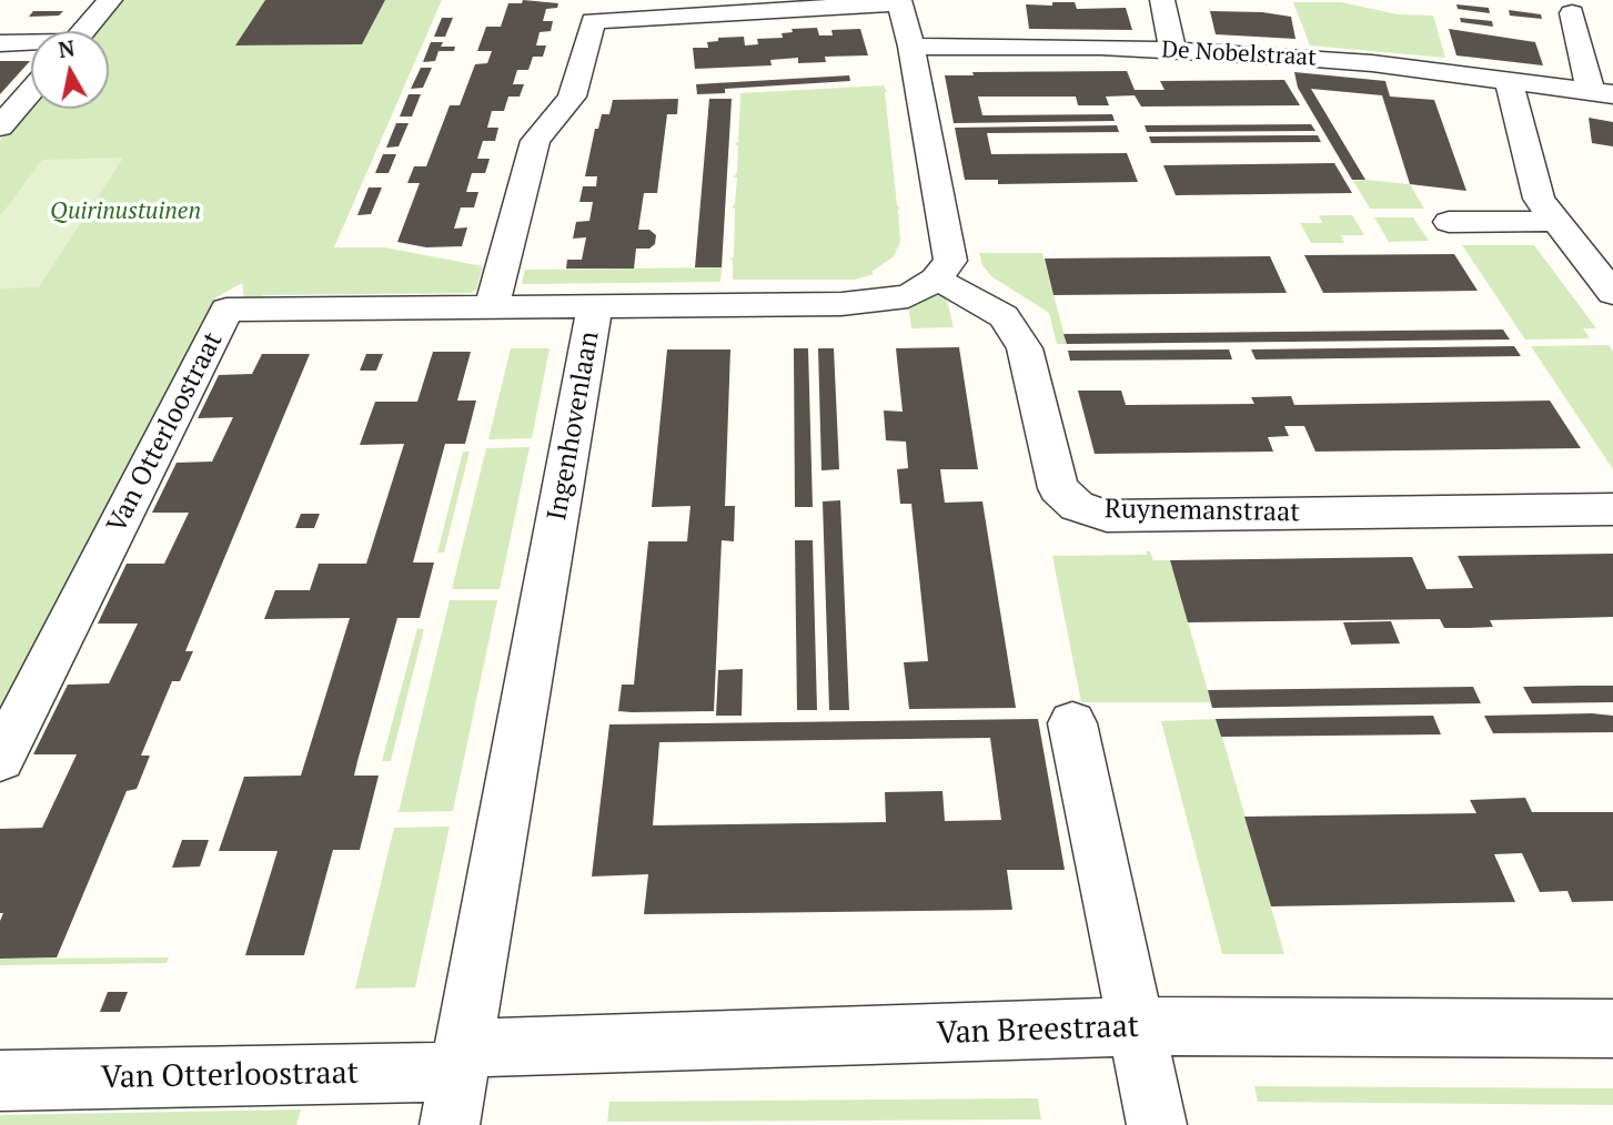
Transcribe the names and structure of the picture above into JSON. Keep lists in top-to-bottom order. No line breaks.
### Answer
{"streets":{"street":["De Nobelstraat","Ingenhovenlaan","Van Otterloostraat","Ruynemanstraat","Van Breestraat"]},"crossings":[["Ingenhovenlaan","Van Otterloostraat"],["Ingenhovenlaan","Ruynemanstraat"],["Ingenhovenlaan","Van Breestraat"],["Van Otterloostraat","Van Breestraat"]],"parks":["Quirinustuinen"],"north":"top"}
